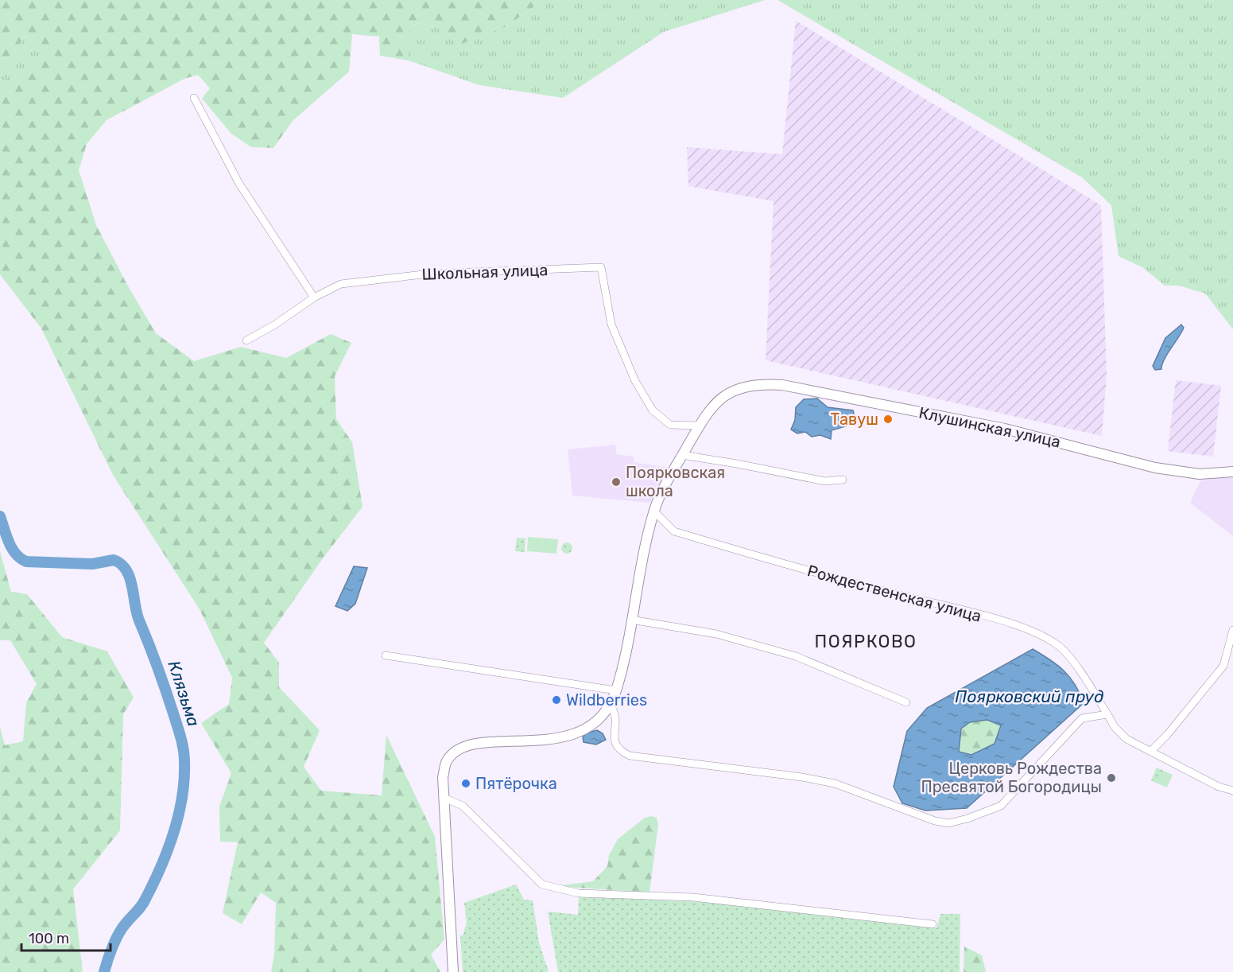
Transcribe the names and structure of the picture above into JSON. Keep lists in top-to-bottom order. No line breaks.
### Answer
{"streets":{"main road":["Клушинская улица"],"street":["Школьная улица","Рождественская улица"]},"crossings":[["Школьная улица","Клушинская улица"]],"districts":["ПОЯРКОВО"],"water":["Клязьма","Поярковский пруд"],"places":["Тавуш","Поярковская школа","Wildberries","Церковь Рождества Пресвятой Богородицы","Пятёрочка"],"scale_bar":"100 m"}
